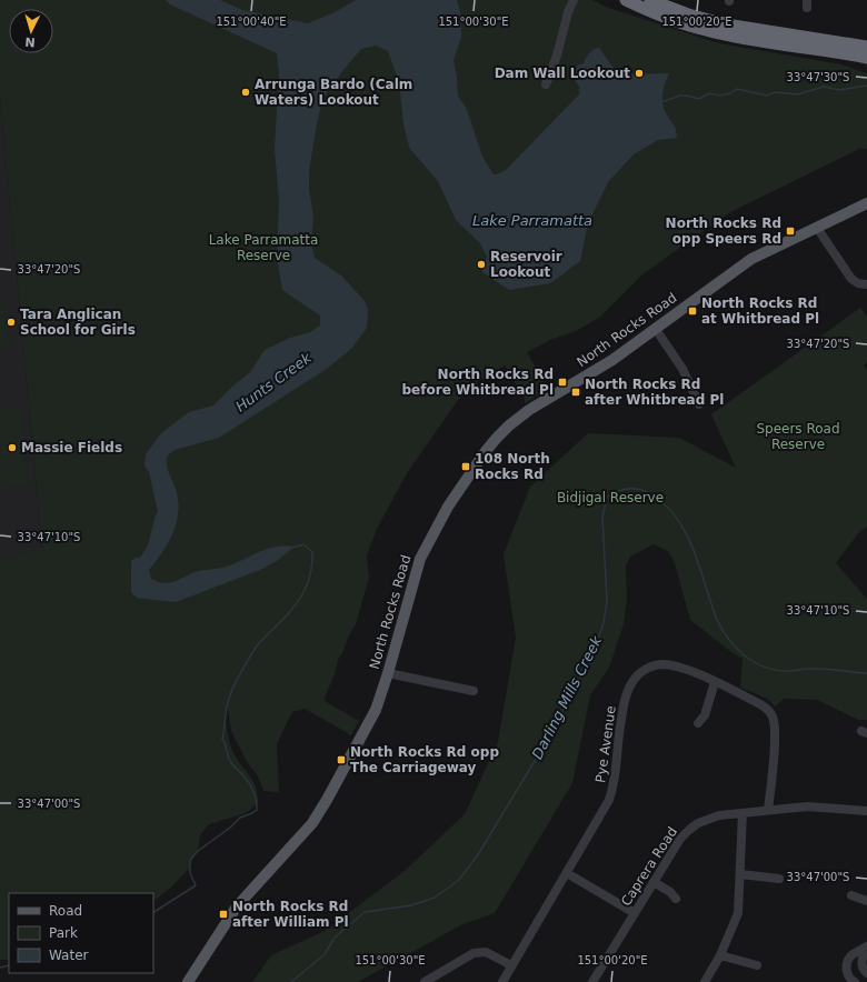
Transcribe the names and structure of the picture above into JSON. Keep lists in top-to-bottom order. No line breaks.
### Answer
{"streets":{"main road":["North Rocks Road"],"street":["Pye Avenue","Caprera Road"]},"crossings":[["Pye Avenue","Caprera Road"]],"water":["Lake Parramatta","Hunts Creek","Darling Mills Creek"],"parks":["Lake Parramatta Reserve","Speers Road Reserve","Bidjigal Reserve"],"places":{"other":["Dam Wall Lookout","Arrunga Bardo (Calm Waters) Lookout","Reservoir Lookout","Tara Anglican School for Girls","Massie Fields"],"transit":["North Rocks Rd opp Speers Rd","North Rocks Rd at Whitbread Pl","North Rocks Rd before Whitbread Pl","North Rocks Rd after Whitbread Pl","108 North Rocks Rd","North Rocks Rd opp The Carriageway","North Rocks Rd after William Pl"]},"legend":["Road","Park","Water"],"north":"bottom","coordinates":["151°00'40\"E","151°00'30\"E","151°00'20\"E","33°47'30\"S","33°47'20\"S","33°47'10\"S","33°47'00\"S"]}
